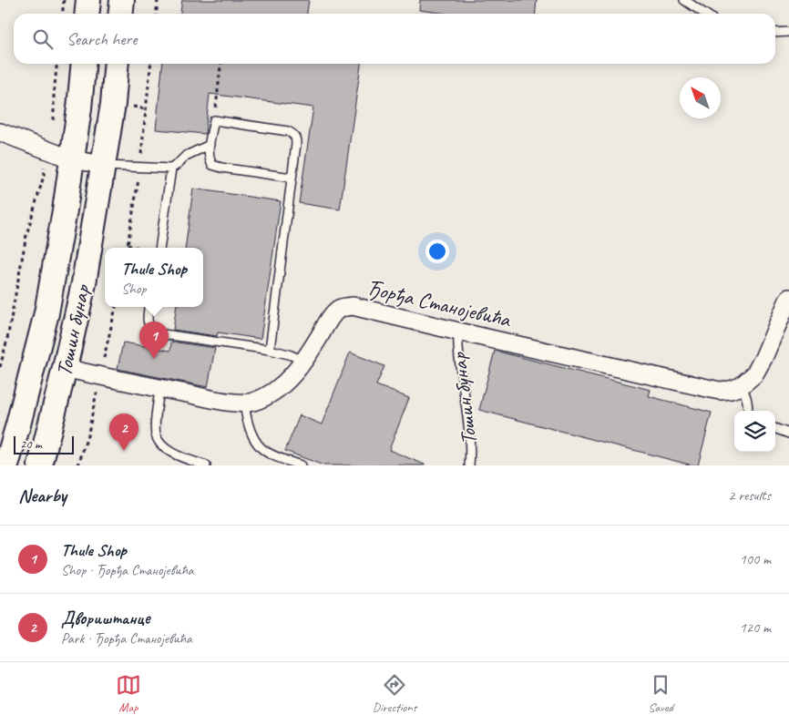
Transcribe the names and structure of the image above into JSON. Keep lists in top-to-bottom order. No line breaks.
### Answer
{"streets":{"main road":["Тошин бунар"],"street":["Ђорђа Станојевића"]},"crossings":[["Ђорђа Станојевића","Тошин бунар"]],"scale_bar":"20 m","north":"top left","page":{"search":"Search here","popup":["Thule Shop","Shop"],"pins":["1","2"],"scale":"20 m","heading":["Nearby","2 results"],"list":[{"mark":"1","name":"Thule Shop","note":"Shop · Ђорђа Станојевића","value":"100 m"},{"mark":"2","name":"Двориштанце","note":"Park · Ђорђа Станојевића","value":"120 m"}],"nav":["Map","Directions","Saved"]}}
